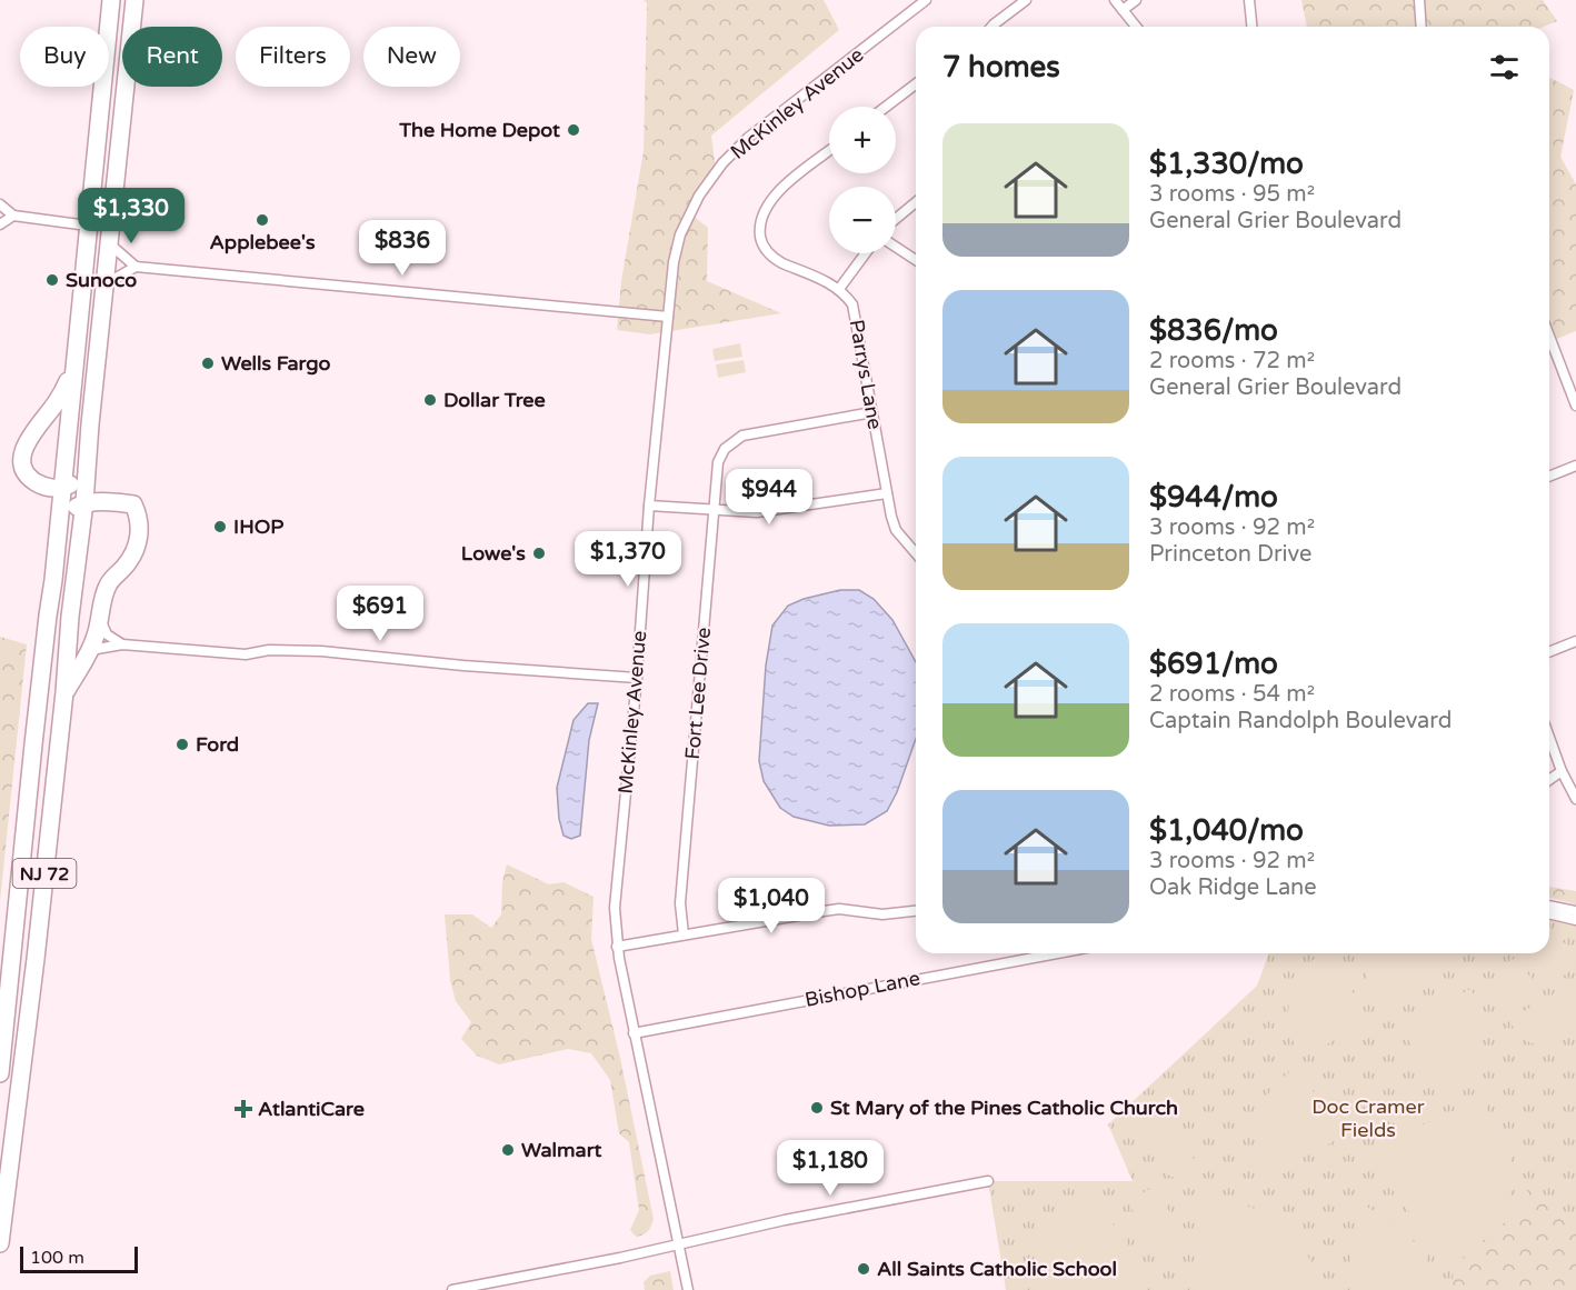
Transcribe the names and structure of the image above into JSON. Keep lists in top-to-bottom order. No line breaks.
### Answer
{"streets":{"highway":["NJ 72"],"street":["McKinley Avenue","Parrys Lane","Fort Lee Drive","Bishop Lane"]},"crossings":[["McKinley Avenue","Bishop Lane"],["Parrys Lane","Fort Lee Drive"]],"parks":["Doc Cramer Fields"],"places":{"other":["The Home Depot","Applebee's","Sunoco","Wells Fargo","Dollar Tree","IHOP","Lowe's","Ford","St Mary of the Pines Catholic Church","Walmart","All Saints Catholic School"],"health":["AtlantiCare"]},"scale_bar":"100 m","page":{"chip":["Buy","Rent","Filters","New"],"heading":"7 homes","map_buttons":["+","−"],"list":[{"name":"$1,330/mo","note":"3 rooms · 95 m² · General Grier Boulevard"},{"name":"$836/mo","note":"2 rooms · 72 m² · General Grier Boulevard"},{"name":"$944/mo","note":"3 rooms · 92 m² · Princeton Drive"},{"name":"$691/mo","note":"2 rooms · 54 m² · Captain Randolph Boulevard"},{"name":"$1,040/mo","note":"3 rooms · 92 m² · Oak Ridge Lane"}],"price":["$1,330","$836","$944","$1,370","$691","$1,040","$1,180"],"scale":"100 m"}}
